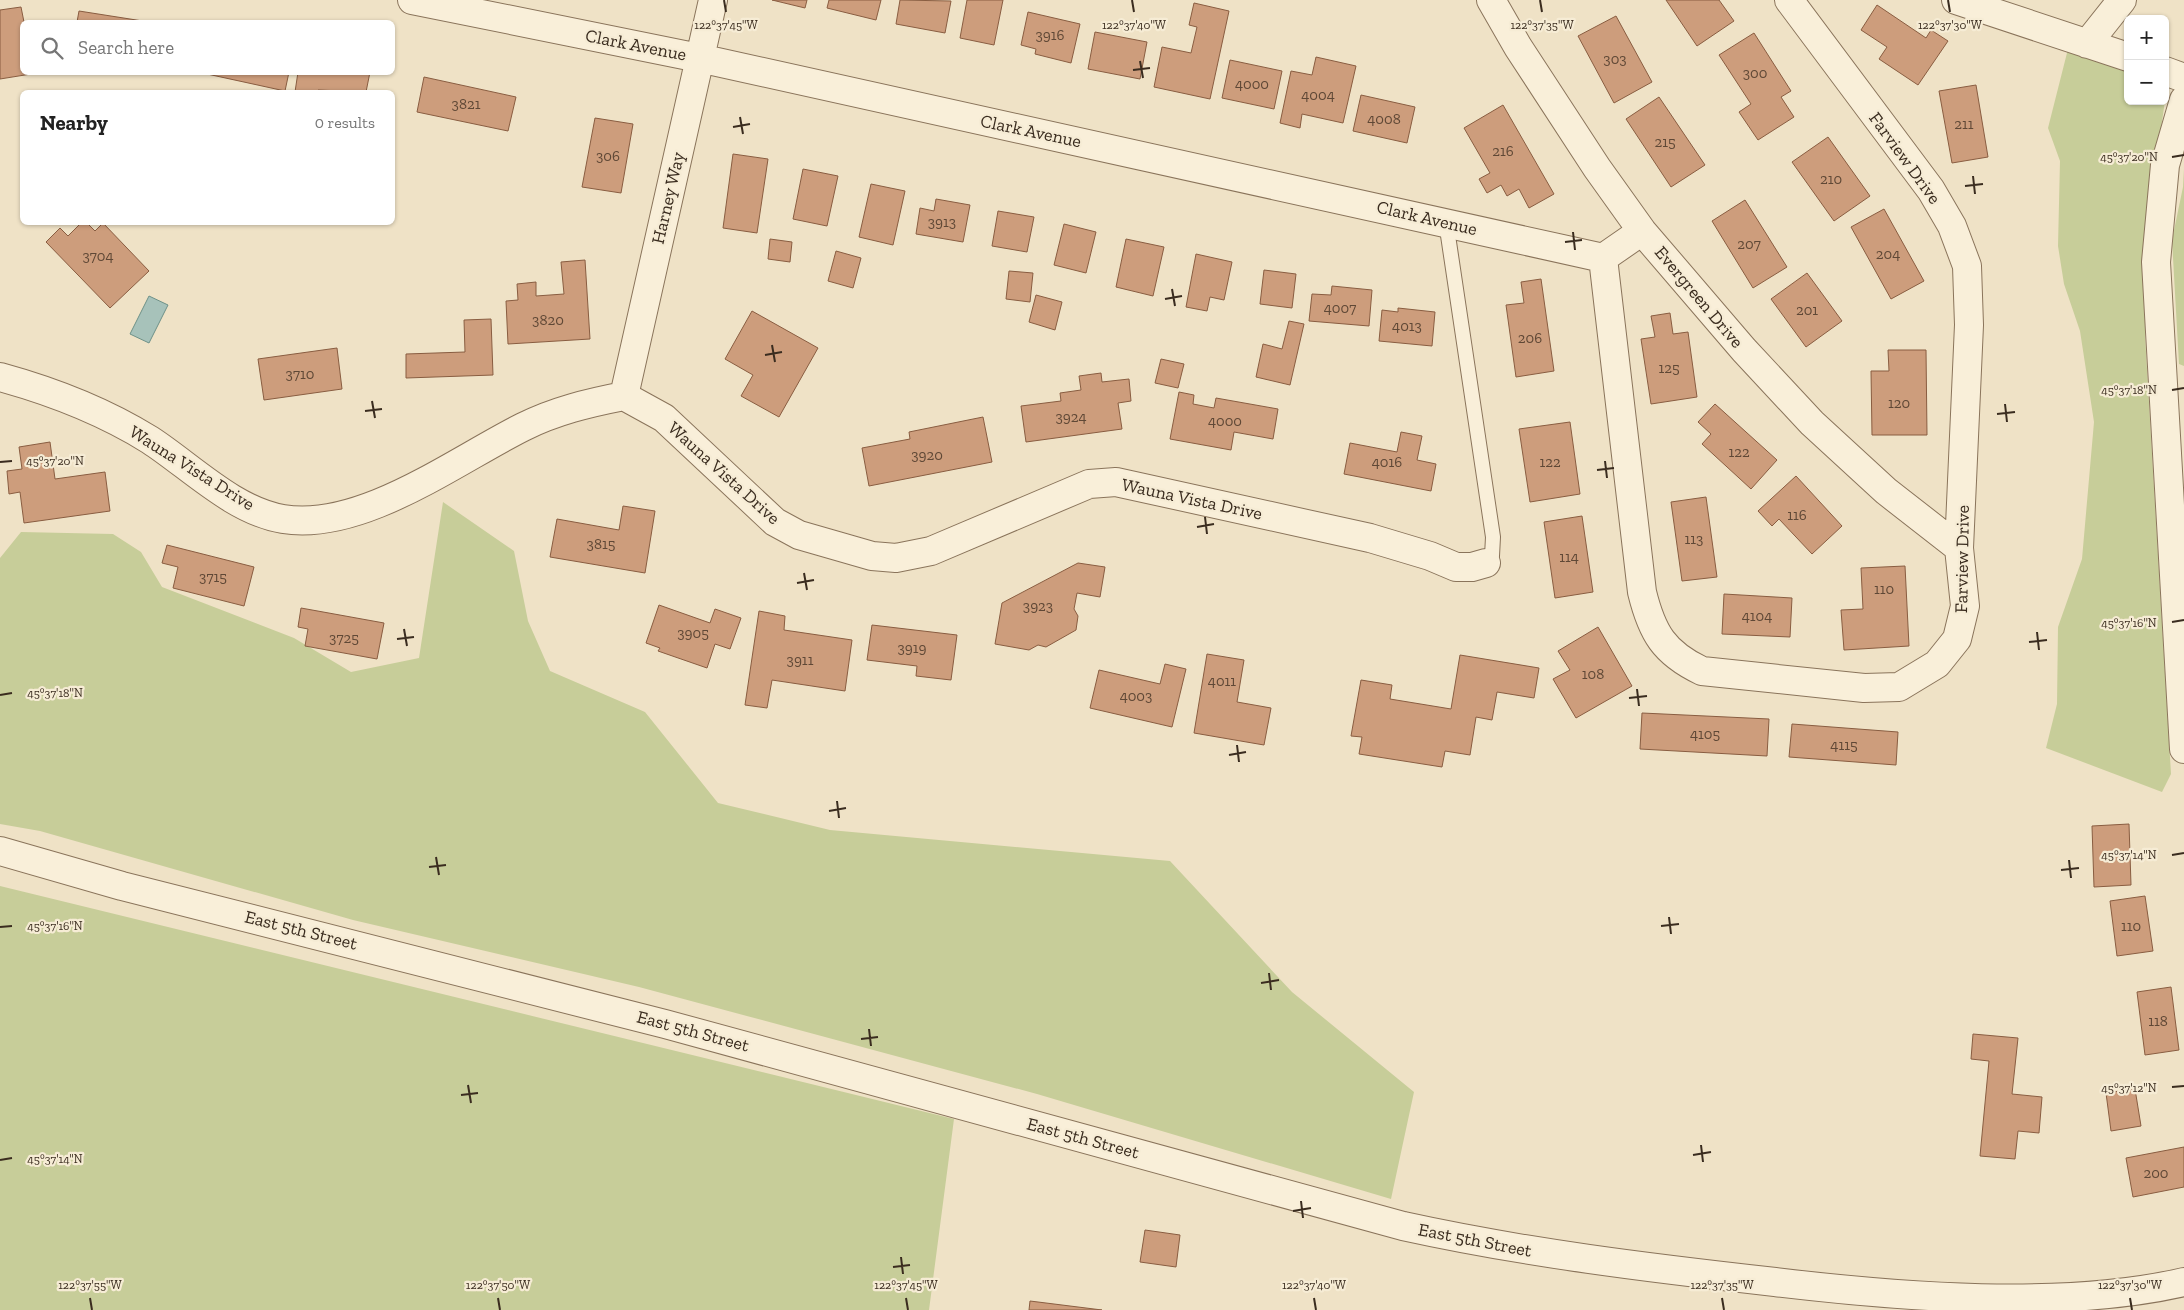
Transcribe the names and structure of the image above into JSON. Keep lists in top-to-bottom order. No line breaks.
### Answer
{"streets":{"street":["Clark Avenue","Farview Drive","Harney Way","Evergreen Drive","Wauna Vista Drive","East 5th Street"]},"crossings":[["Clark Avenue","Farview Drive"],["Clark Avenue","Harney Way"],["Farview Drive","Evergreen Drive"],["Harney Way","Wauna Vista Drive"]],"house_numbers":["3916","303","300","4000","4004","3821","4008","211","215","216","306","210","3913","207","204","3704","4007","201","3820","4013","206","125","3710","120","3924","4000","122","3920","4016","122","116","113","3815","114","3715","110","3923","4104","3905","3725","3919","3911","108","4011","4003","4105","4115","110","118","200"],"page":{"map_buttons":["+","−"],"search":"Search here","heading":["Nearby","0 results"]},"coordinates":["122°37'45\"W","122°37'40\"W","122°37'35\"W","122°37'30\"W","45°37'20\"N","45°37'18\"N","45°37'16\"N","45°37'14\"N","45°37'12\"N","122°37'55\"W","122°37'50\"W"]}
